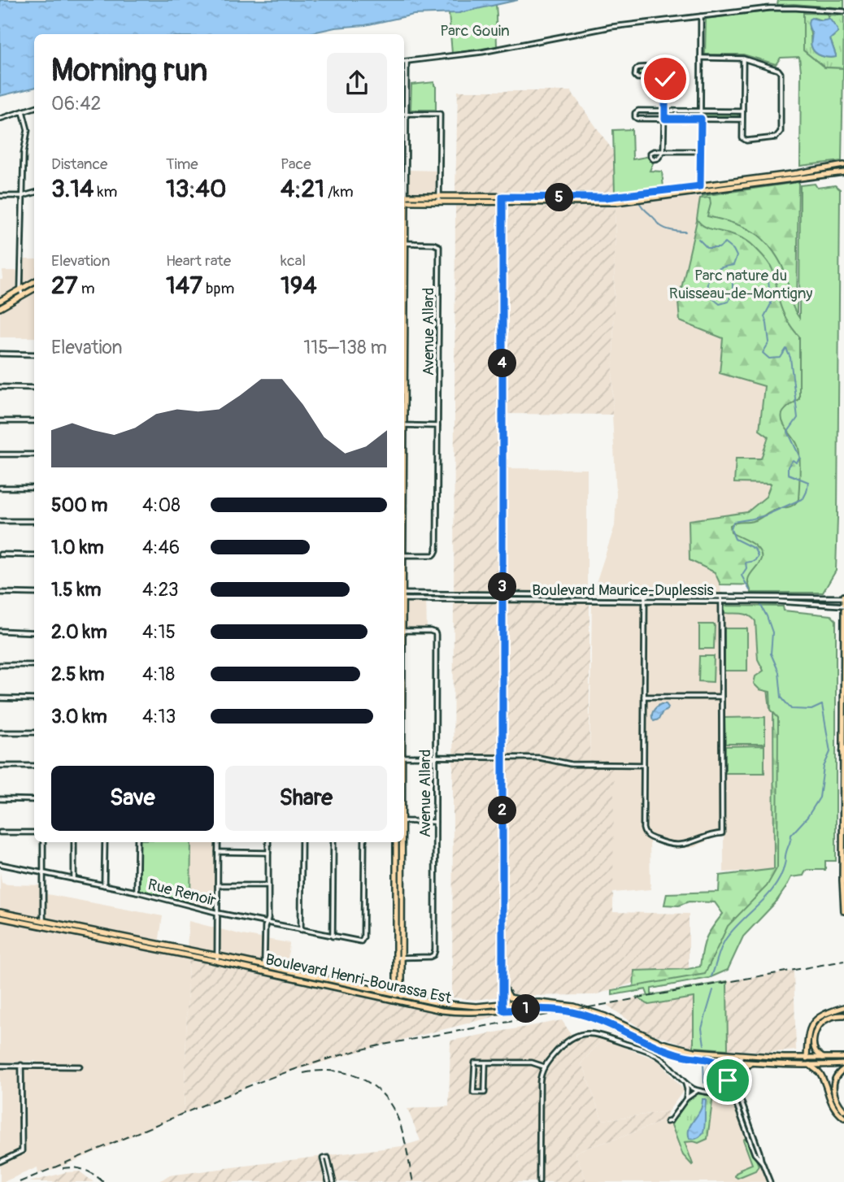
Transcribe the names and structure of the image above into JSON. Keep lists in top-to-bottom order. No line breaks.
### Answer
{"streets":{"main road":["Boulevard Henri-Bourassa Est"],"street":["Avenue Allard","Boulevard Maurice-Duplessis","Rue Renoir"]},"parks":["Parc Gouin","Parc nature du Ruisseau-de-Montigny"],"page":{"heading":["Morning run","06:42"],"stats":[["Distance","3.14 km"],["Time","13:40"],["Pace","4:21 /km"],["Elevation","27 m"],["Heart rate","147 bpm"],["kcal","194"]],"pins":["5","4","3","2","1"],"chart":["Elevation","115–138 m"],"list":[{"name":"500 m","note":"4:08"},{"name":"1.0 km","note":"4:46"},{"name":"1.5 km","note":"4:23"},{"name":"2.0 km","note":"4:15"},{"name":"2.5 km","note":"4:18"},{"name":"3.0 km","note":"4:13"}],"buttons":["Save","Share"]}}
